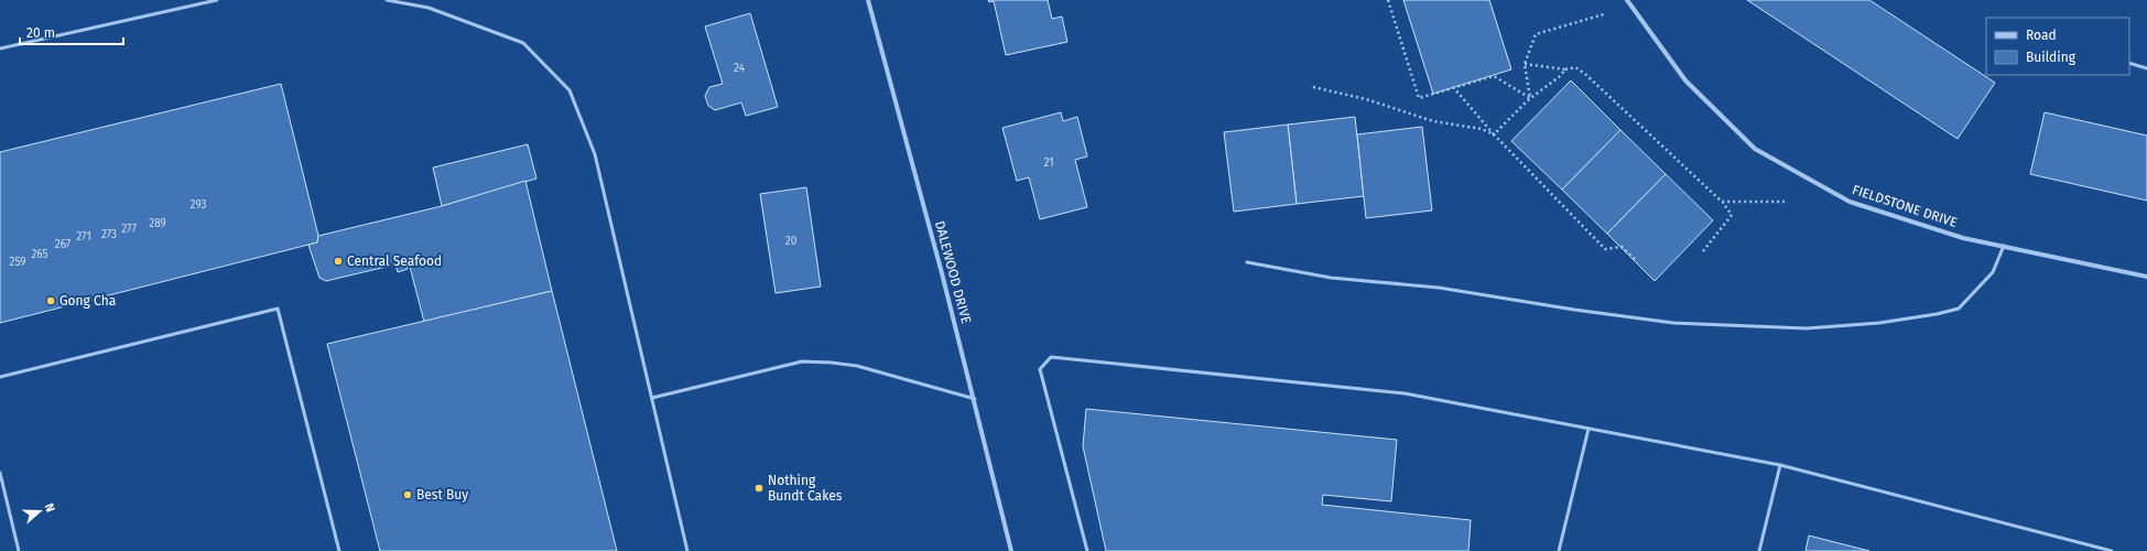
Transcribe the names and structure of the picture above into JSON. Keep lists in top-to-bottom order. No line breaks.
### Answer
{"streets":{"street":["FIELDSTONE DRIVE","DALEWOOD DRIVE"]},"places":["Central Seafood","Gong Cha","Nothing Bundt Cakes","Best Buy"],"house_numbers":["24","21","293","289","277","273","271","20","267","265","259"],"legend":["Road","Building"],"scale_bar":"20 m","north":"right"}
